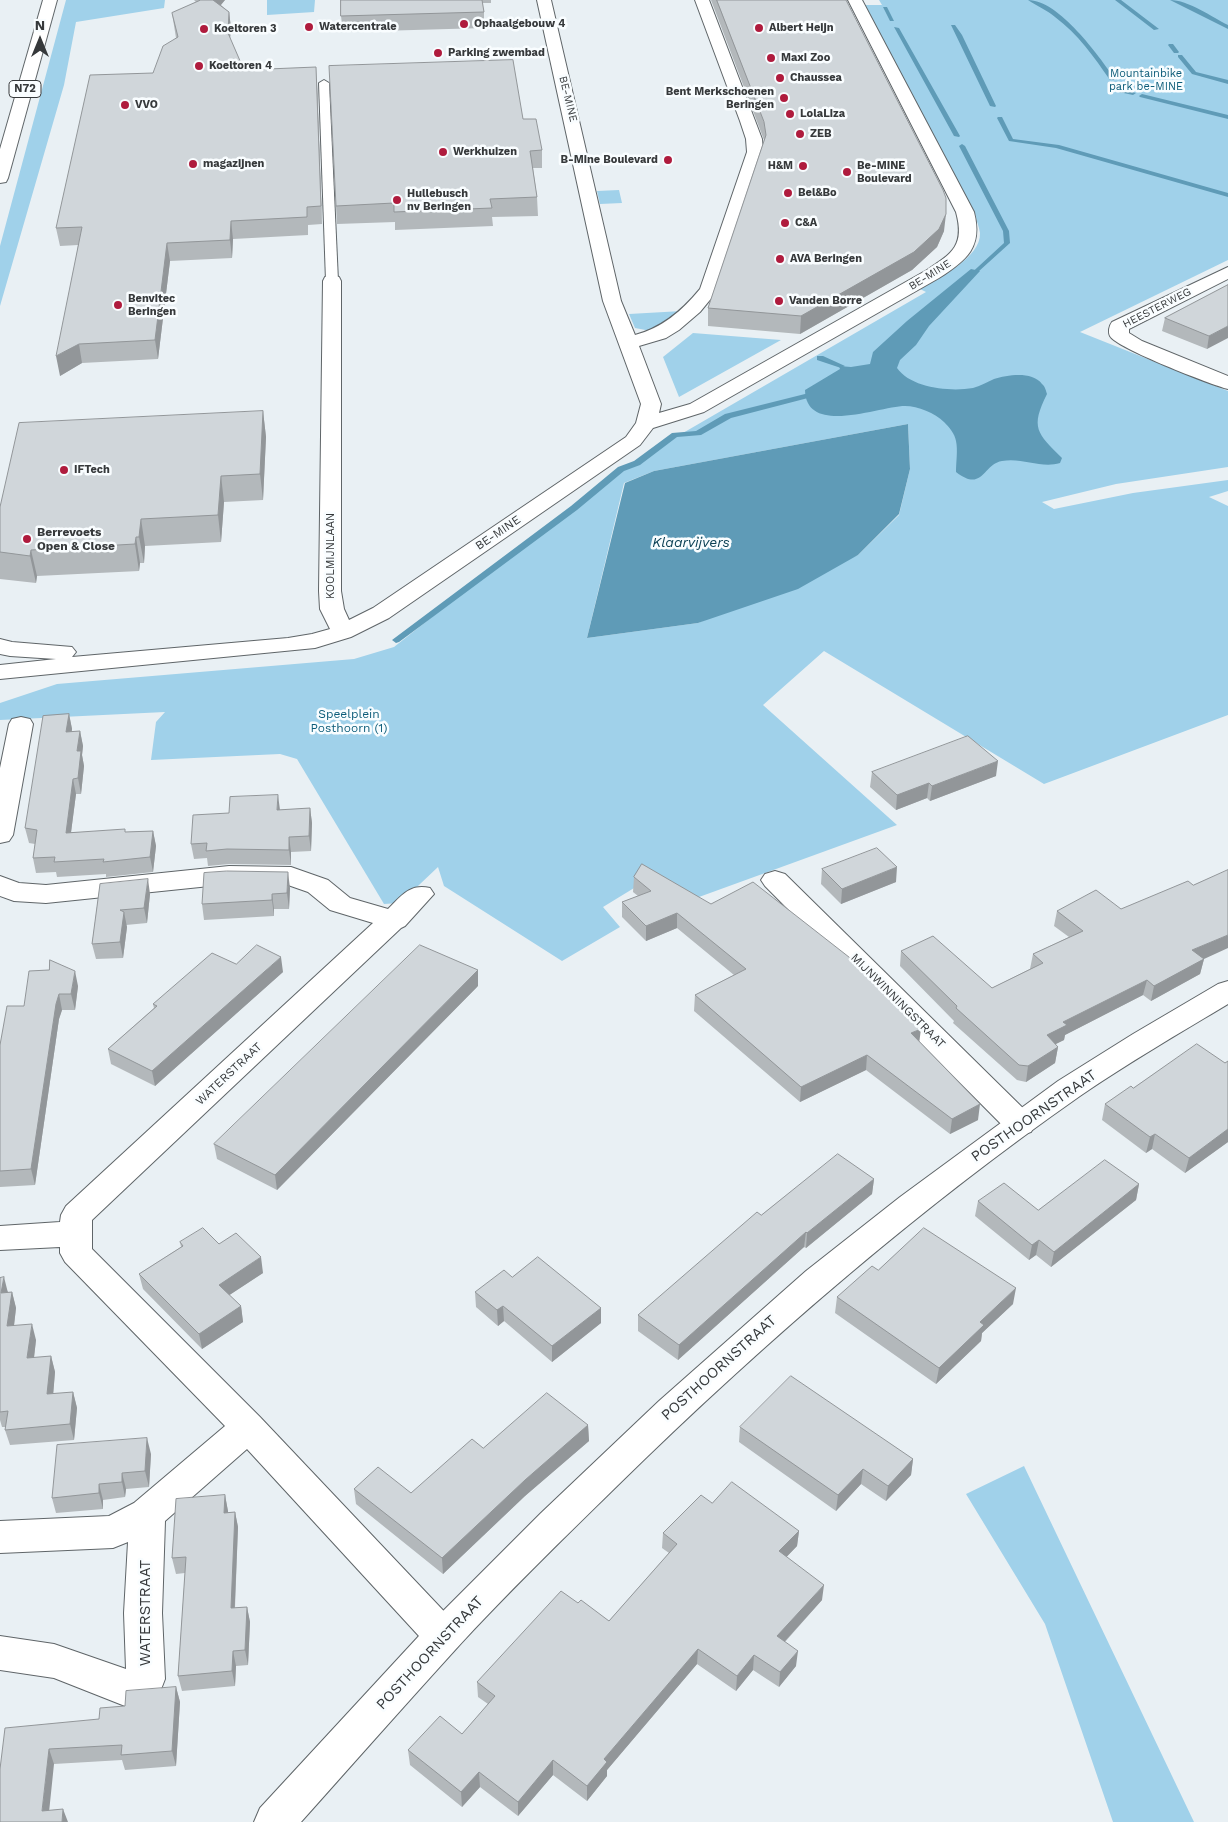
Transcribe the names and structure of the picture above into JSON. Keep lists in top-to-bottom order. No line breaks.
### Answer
{"streets":{"street":["N72","BE-MINE","HEESTERWEG","KOOLMIJNLAAN","MIJNWINNINGSTRAAT","WATERSTRAAT","POSTHOORNSTRAAT"]},"crossings":[["BE-MINE","KOOLMIJNLAAN"],["MIJNWINNINGSTRAAT","POSTHOORNSTRAAT"]],"water":["Klaarvijvers"],"parks":["Mountainbike park be-MINE","Speelplein Posthoorn (1)"],"places":["Ophaalgebouw 4","Watercentrale","Albert Heijn","Koeltoren 3","Parking zwembad","Maxi Zoo","Koeltoren 4","Chaussea","Bent Merkschoenen Beringen","VVO","LolaLiza","ZEB","Werkhuizen","B-Mine Boulevard","magazijnen","H&M","Be-MINE Boulevard","Bel&Bo","Hullebusch nv Beringen","C&A","AVA Beringen","Vanden Borre","Benvitec Beringen","IFTech","Berrevoets Open & Close"],"north":"top"}
